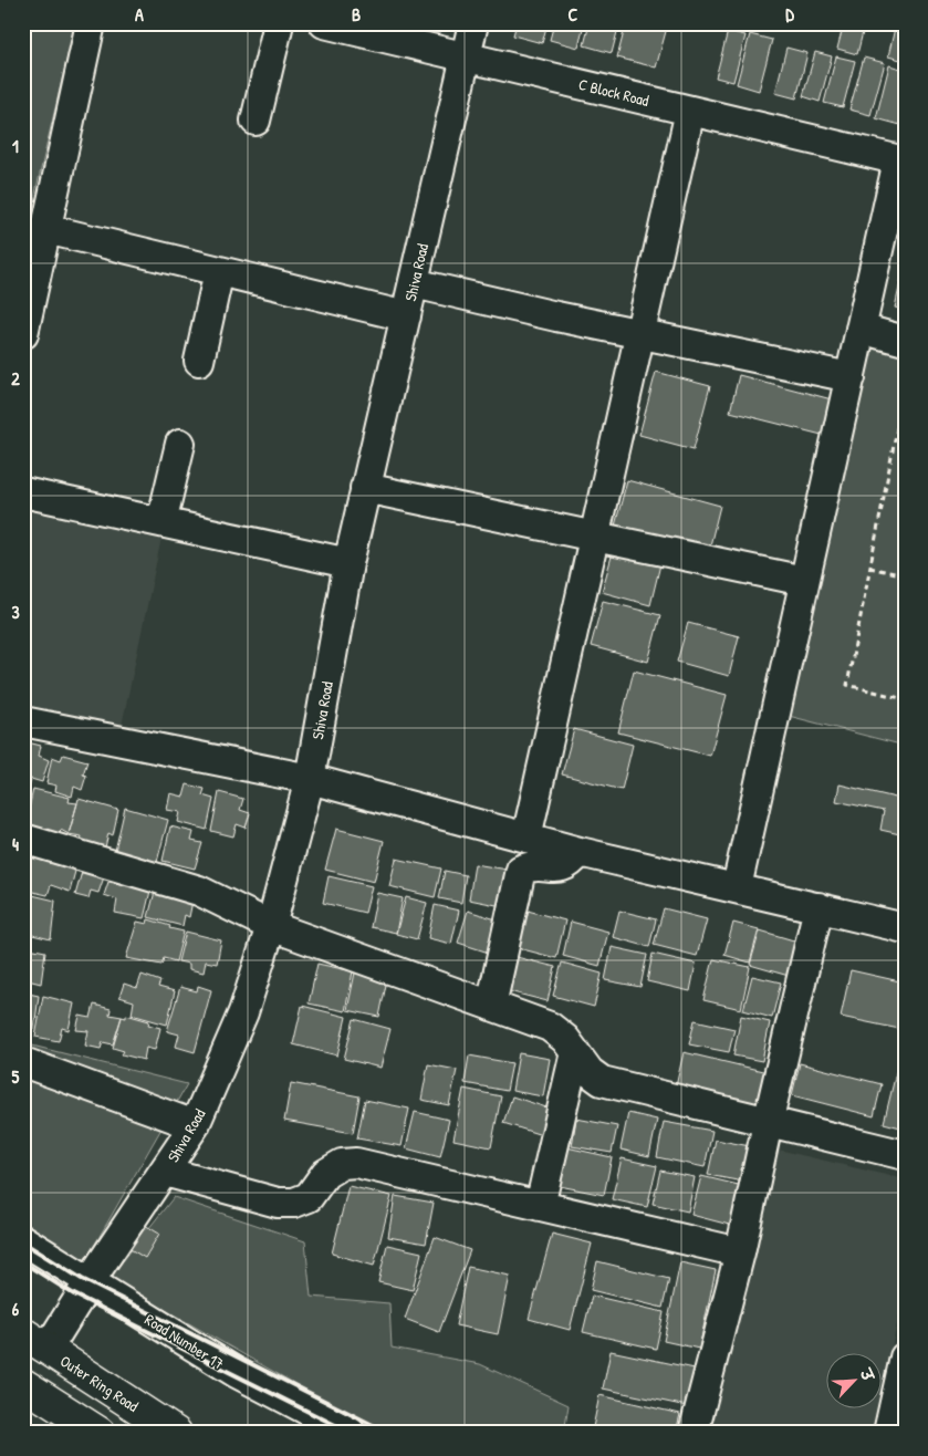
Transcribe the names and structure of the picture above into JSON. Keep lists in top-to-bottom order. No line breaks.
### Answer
{"streets":{"highway":["Outer Ring Road"],"street":["C Block Road","Shiva Road","Road Number 17"]},"crossings":[["C Block Road","Shiva Road"],["Shiva Road","Road Number 17"],["Shiva Road","Outer Ring Road"]],"north":"top right","grid":{"columns":["A","B","C","D"],"rows":["1","2","3","4","5","6"]}}
